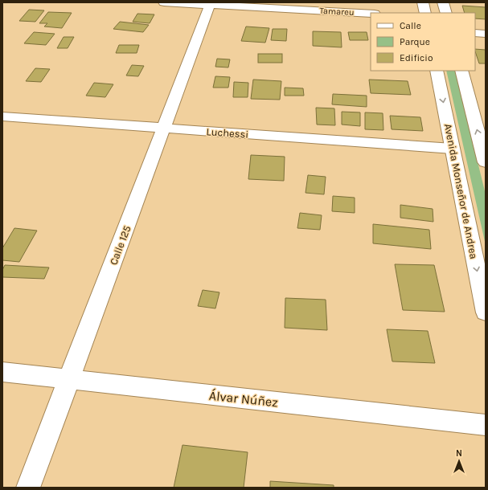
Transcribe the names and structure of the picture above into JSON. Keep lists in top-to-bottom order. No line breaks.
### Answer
{"streets":{"street":["Tamareu","Luchessi","Avenida Monseñor de Andrea","Calle 125","Álvar Núñez"]},"crossings":[["Tamareu","Calle 125"],["Luchessi","Avenida Monseñor de Andrea"],["Luchessi","Calle 125"],["Calle 125","Álvar Núñez"]],"legend":["Calle","Parque","Edificio"],"north":"top"}
